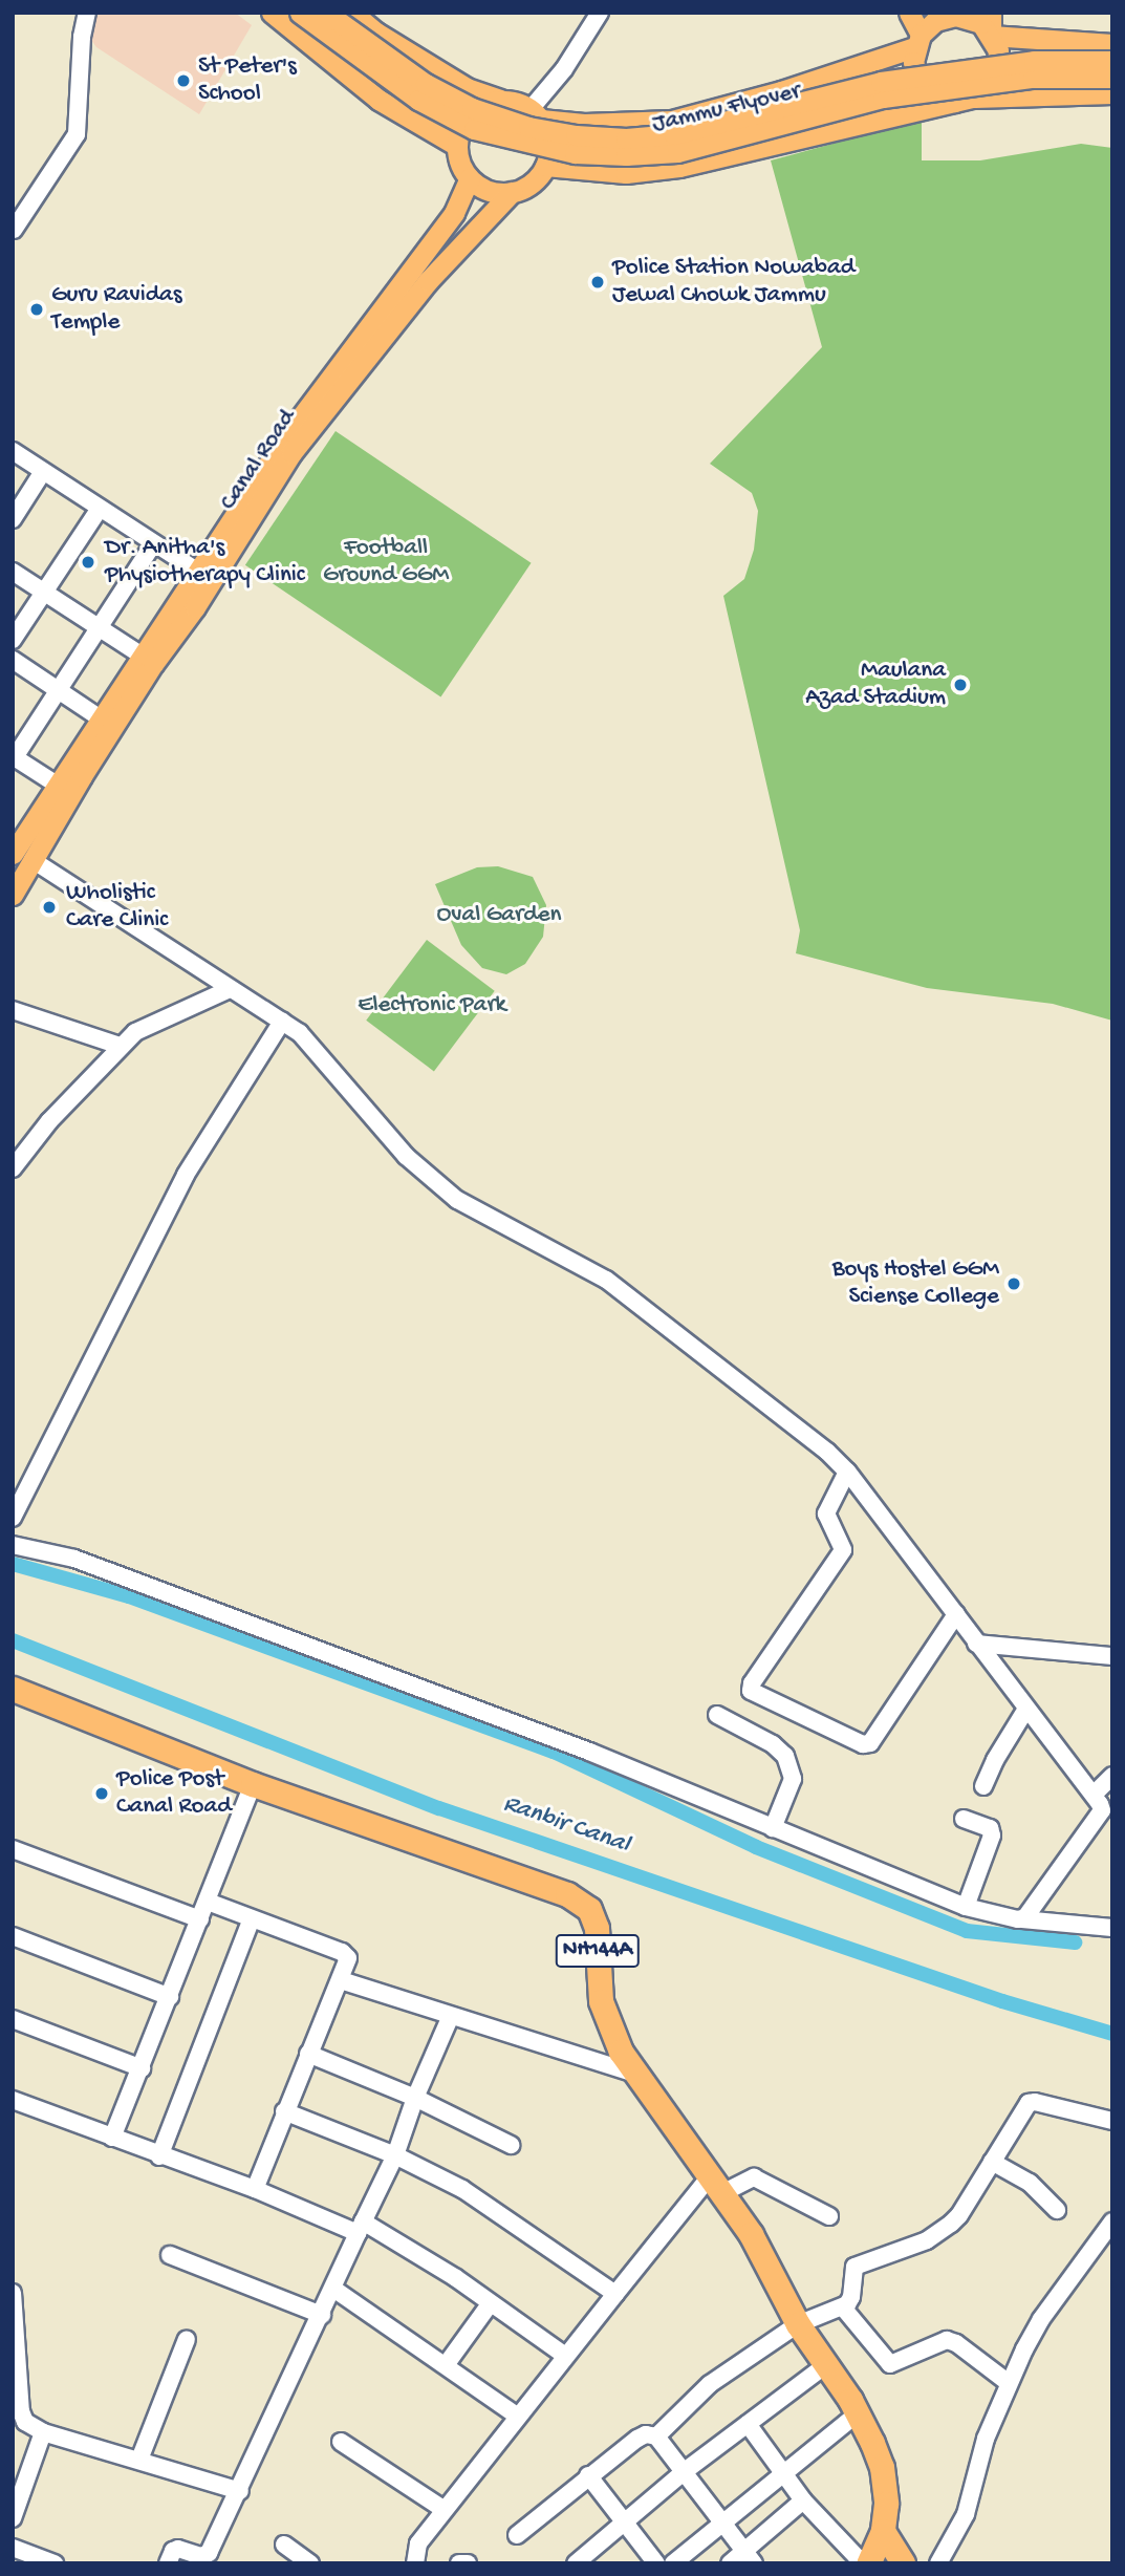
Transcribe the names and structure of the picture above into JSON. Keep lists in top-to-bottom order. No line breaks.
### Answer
{"streets":{"highway":["NH144A"],"main road":["Jammu Flyover","Canal Road"]},"water":["Ranbir Canal"],"parks":["Football Ground GGM","Oval Garden","Electronic Park"],"places":["St Peter's School","Police Station Nowabad Jewal Chowk Jammu","Guru Ravidas Temple","Dr. Anitha's Physiotherapy Clinic","Maulana Azad Stadium","Wholistic Care Clinic","Boys Hostel GGM Sciense College","Police Post Canal Road"]}
